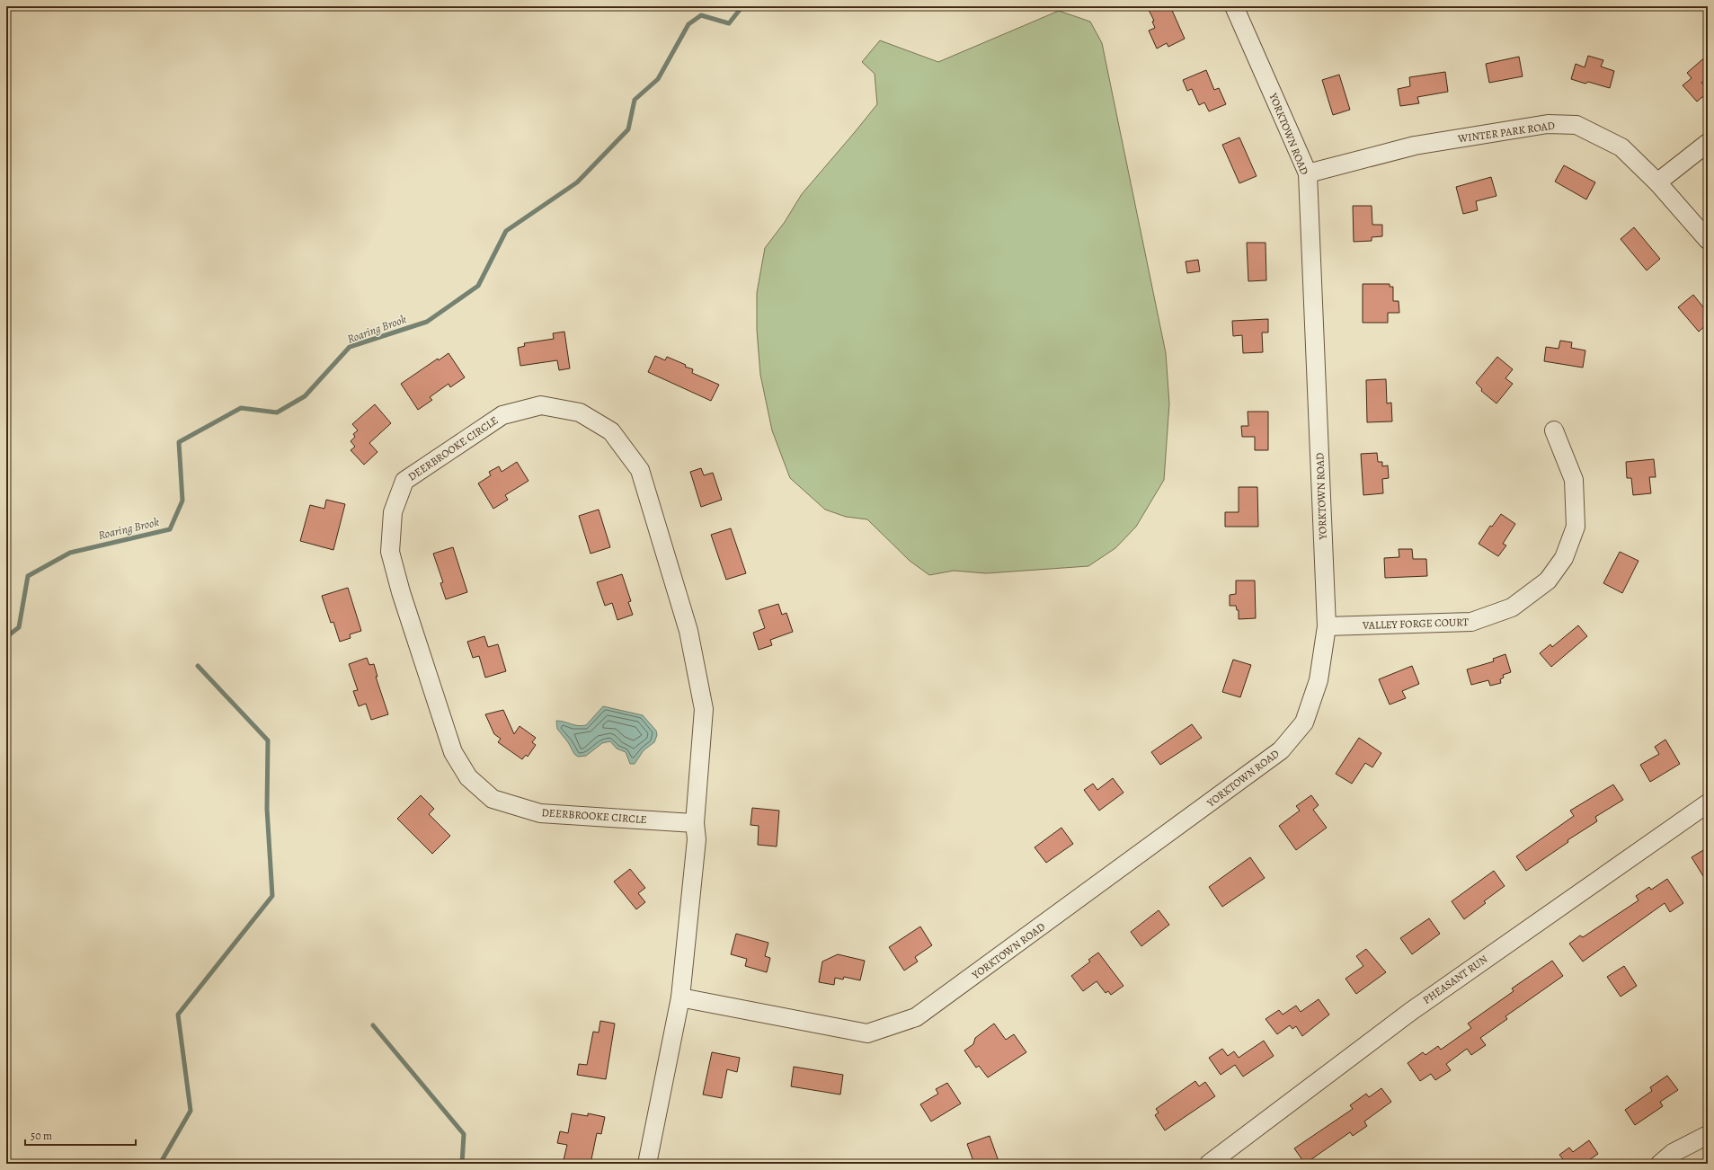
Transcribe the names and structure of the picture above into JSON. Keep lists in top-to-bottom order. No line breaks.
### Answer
{"streets":{"street":["WINTER PARK ROAD","YORKTOWN ROAD","DEERBROOKE CIRCLE","VALLEY FORGE COURT","PHEASANT RUN"]},"crossings":[["WINTER PARK ROAD","YORKTOWN ROAD"],["YORKTOWN ROAD","DEERBROOKE CIRCLE"],["YORKTOWN ROAD","VALLEY FORGE COURT"]],"water":["Roaring Brook"],"scale_bar":"50 m"}
